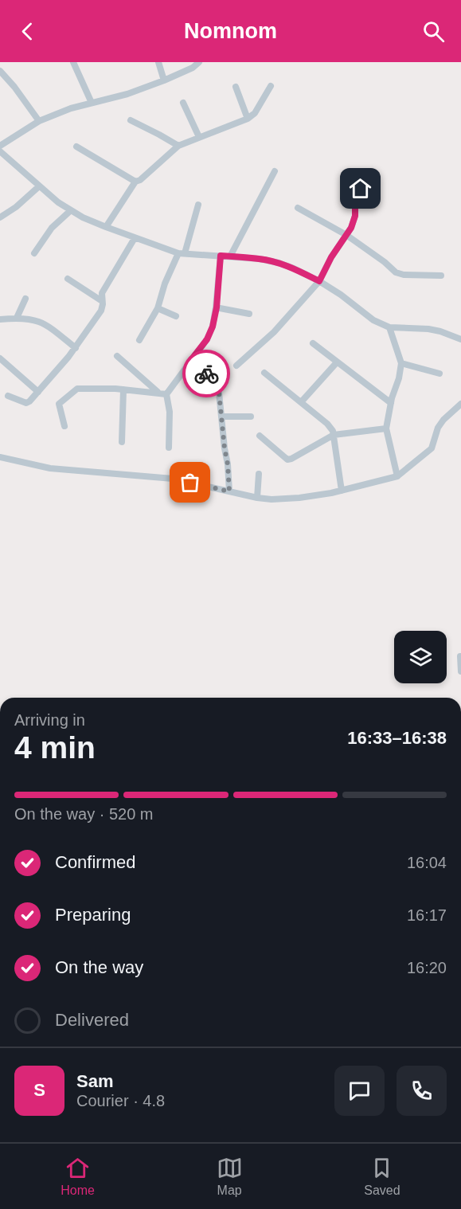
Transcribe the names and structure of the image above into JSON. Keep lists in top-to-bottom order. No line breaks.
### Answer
{"page":{"header":"Nomnom","heading":["4 min","Arriving in","16:33–16:38"],"panel":["Sam","Courier · 4.8"],"bar":"On the way · 520 m","list":[["Confirmed","16:04"],["Preparing","16:17"],["On the way","16:20"],"Delivered"],"round":"S","tabs":["Home","Map","Saved"]}}
